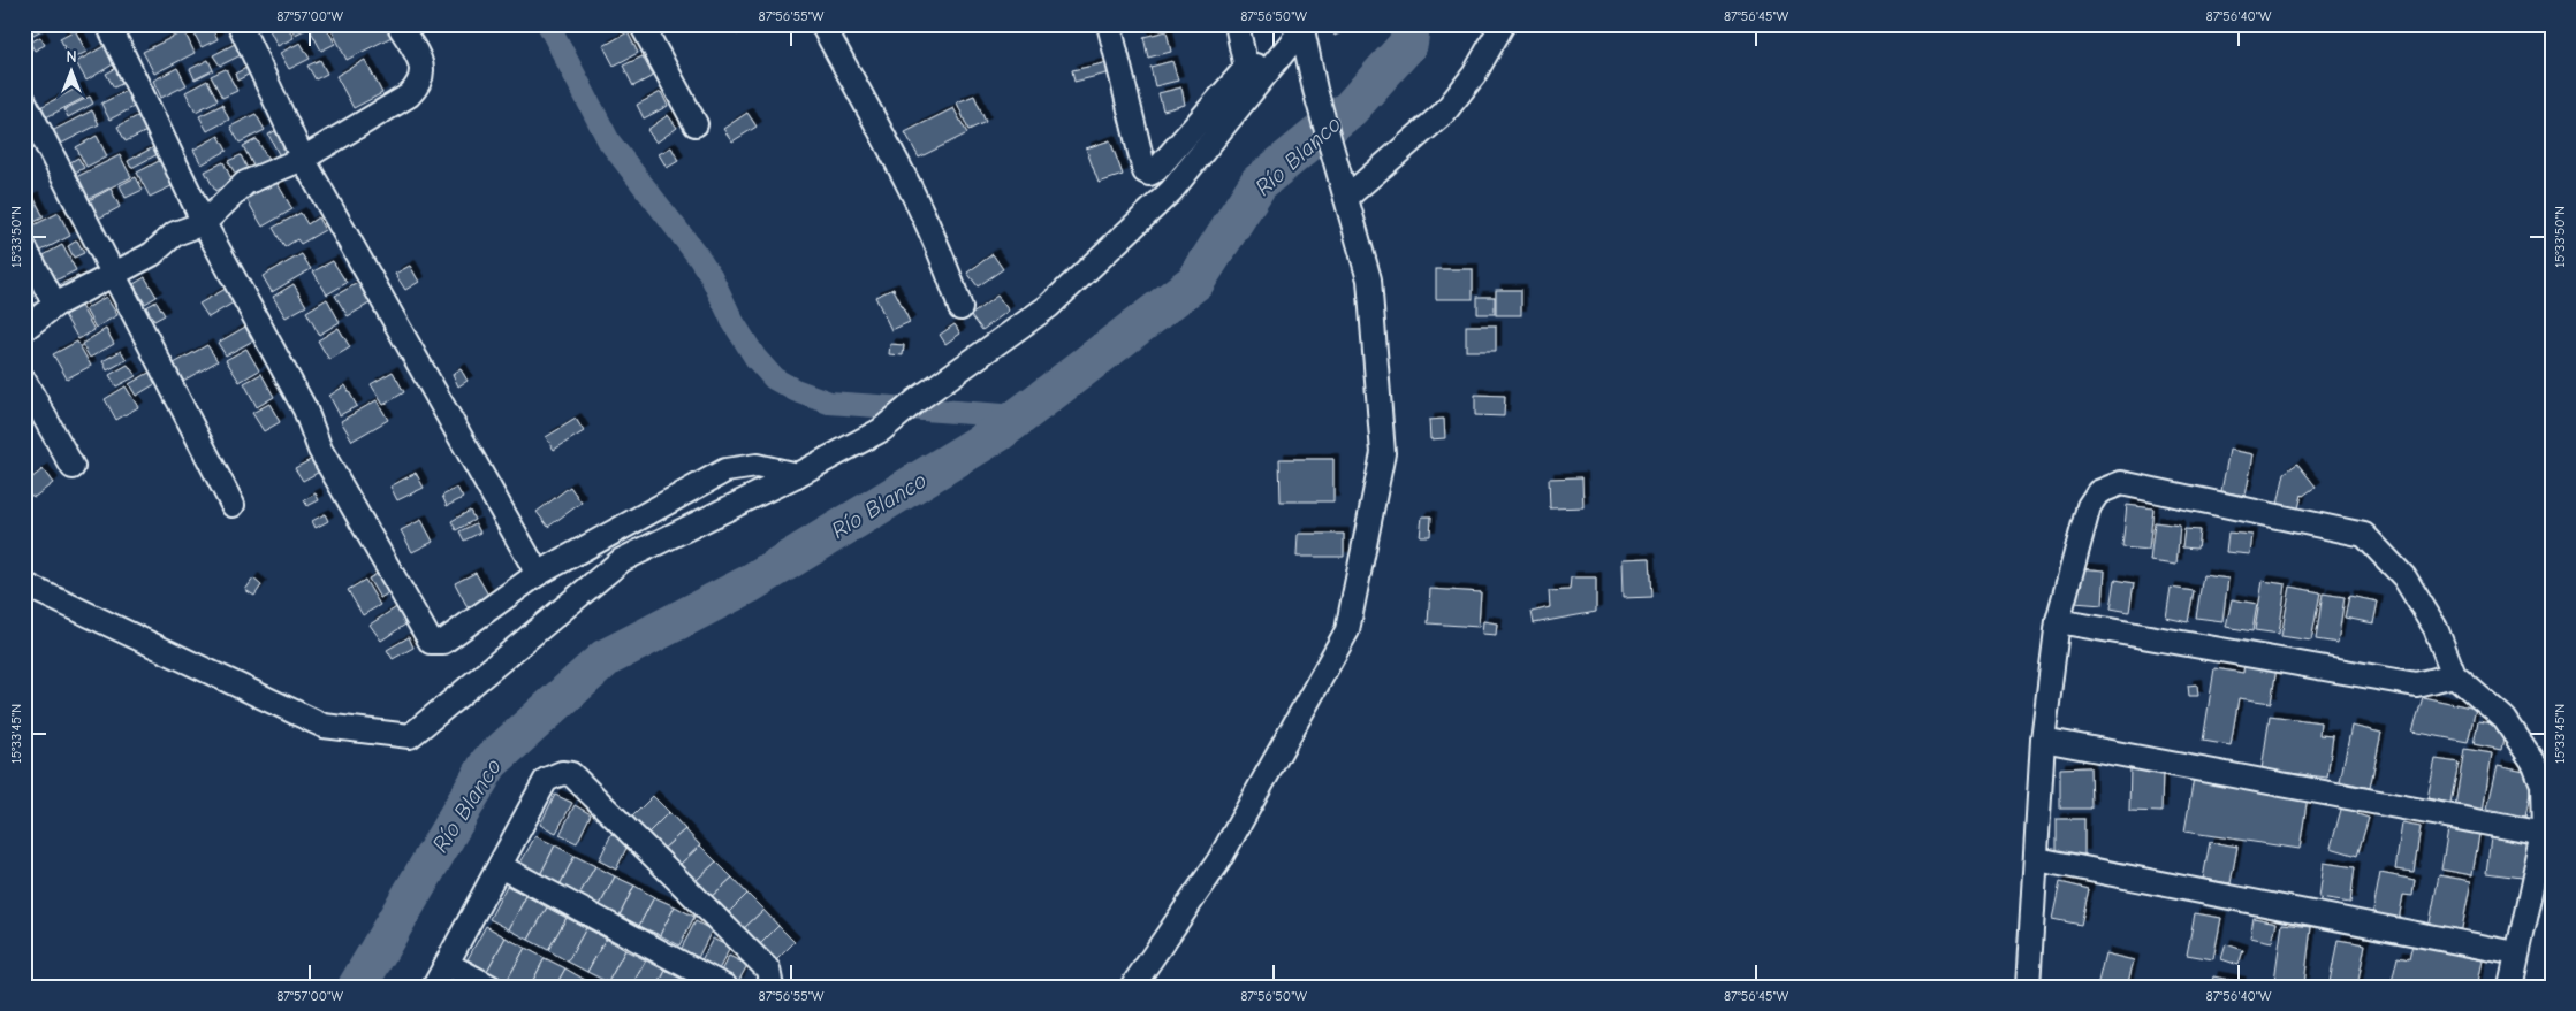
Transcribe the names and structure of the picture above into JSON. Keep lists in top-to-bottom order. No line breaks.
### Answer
{"water":["Río Blanco"],"north":"top","coordinates":["87°57'00\"W","87°56'55\"W","87°56'50\"W","87°56'45\"W","87°56'40\"W","15°33'50\"N","15°33'45\"N"]}
